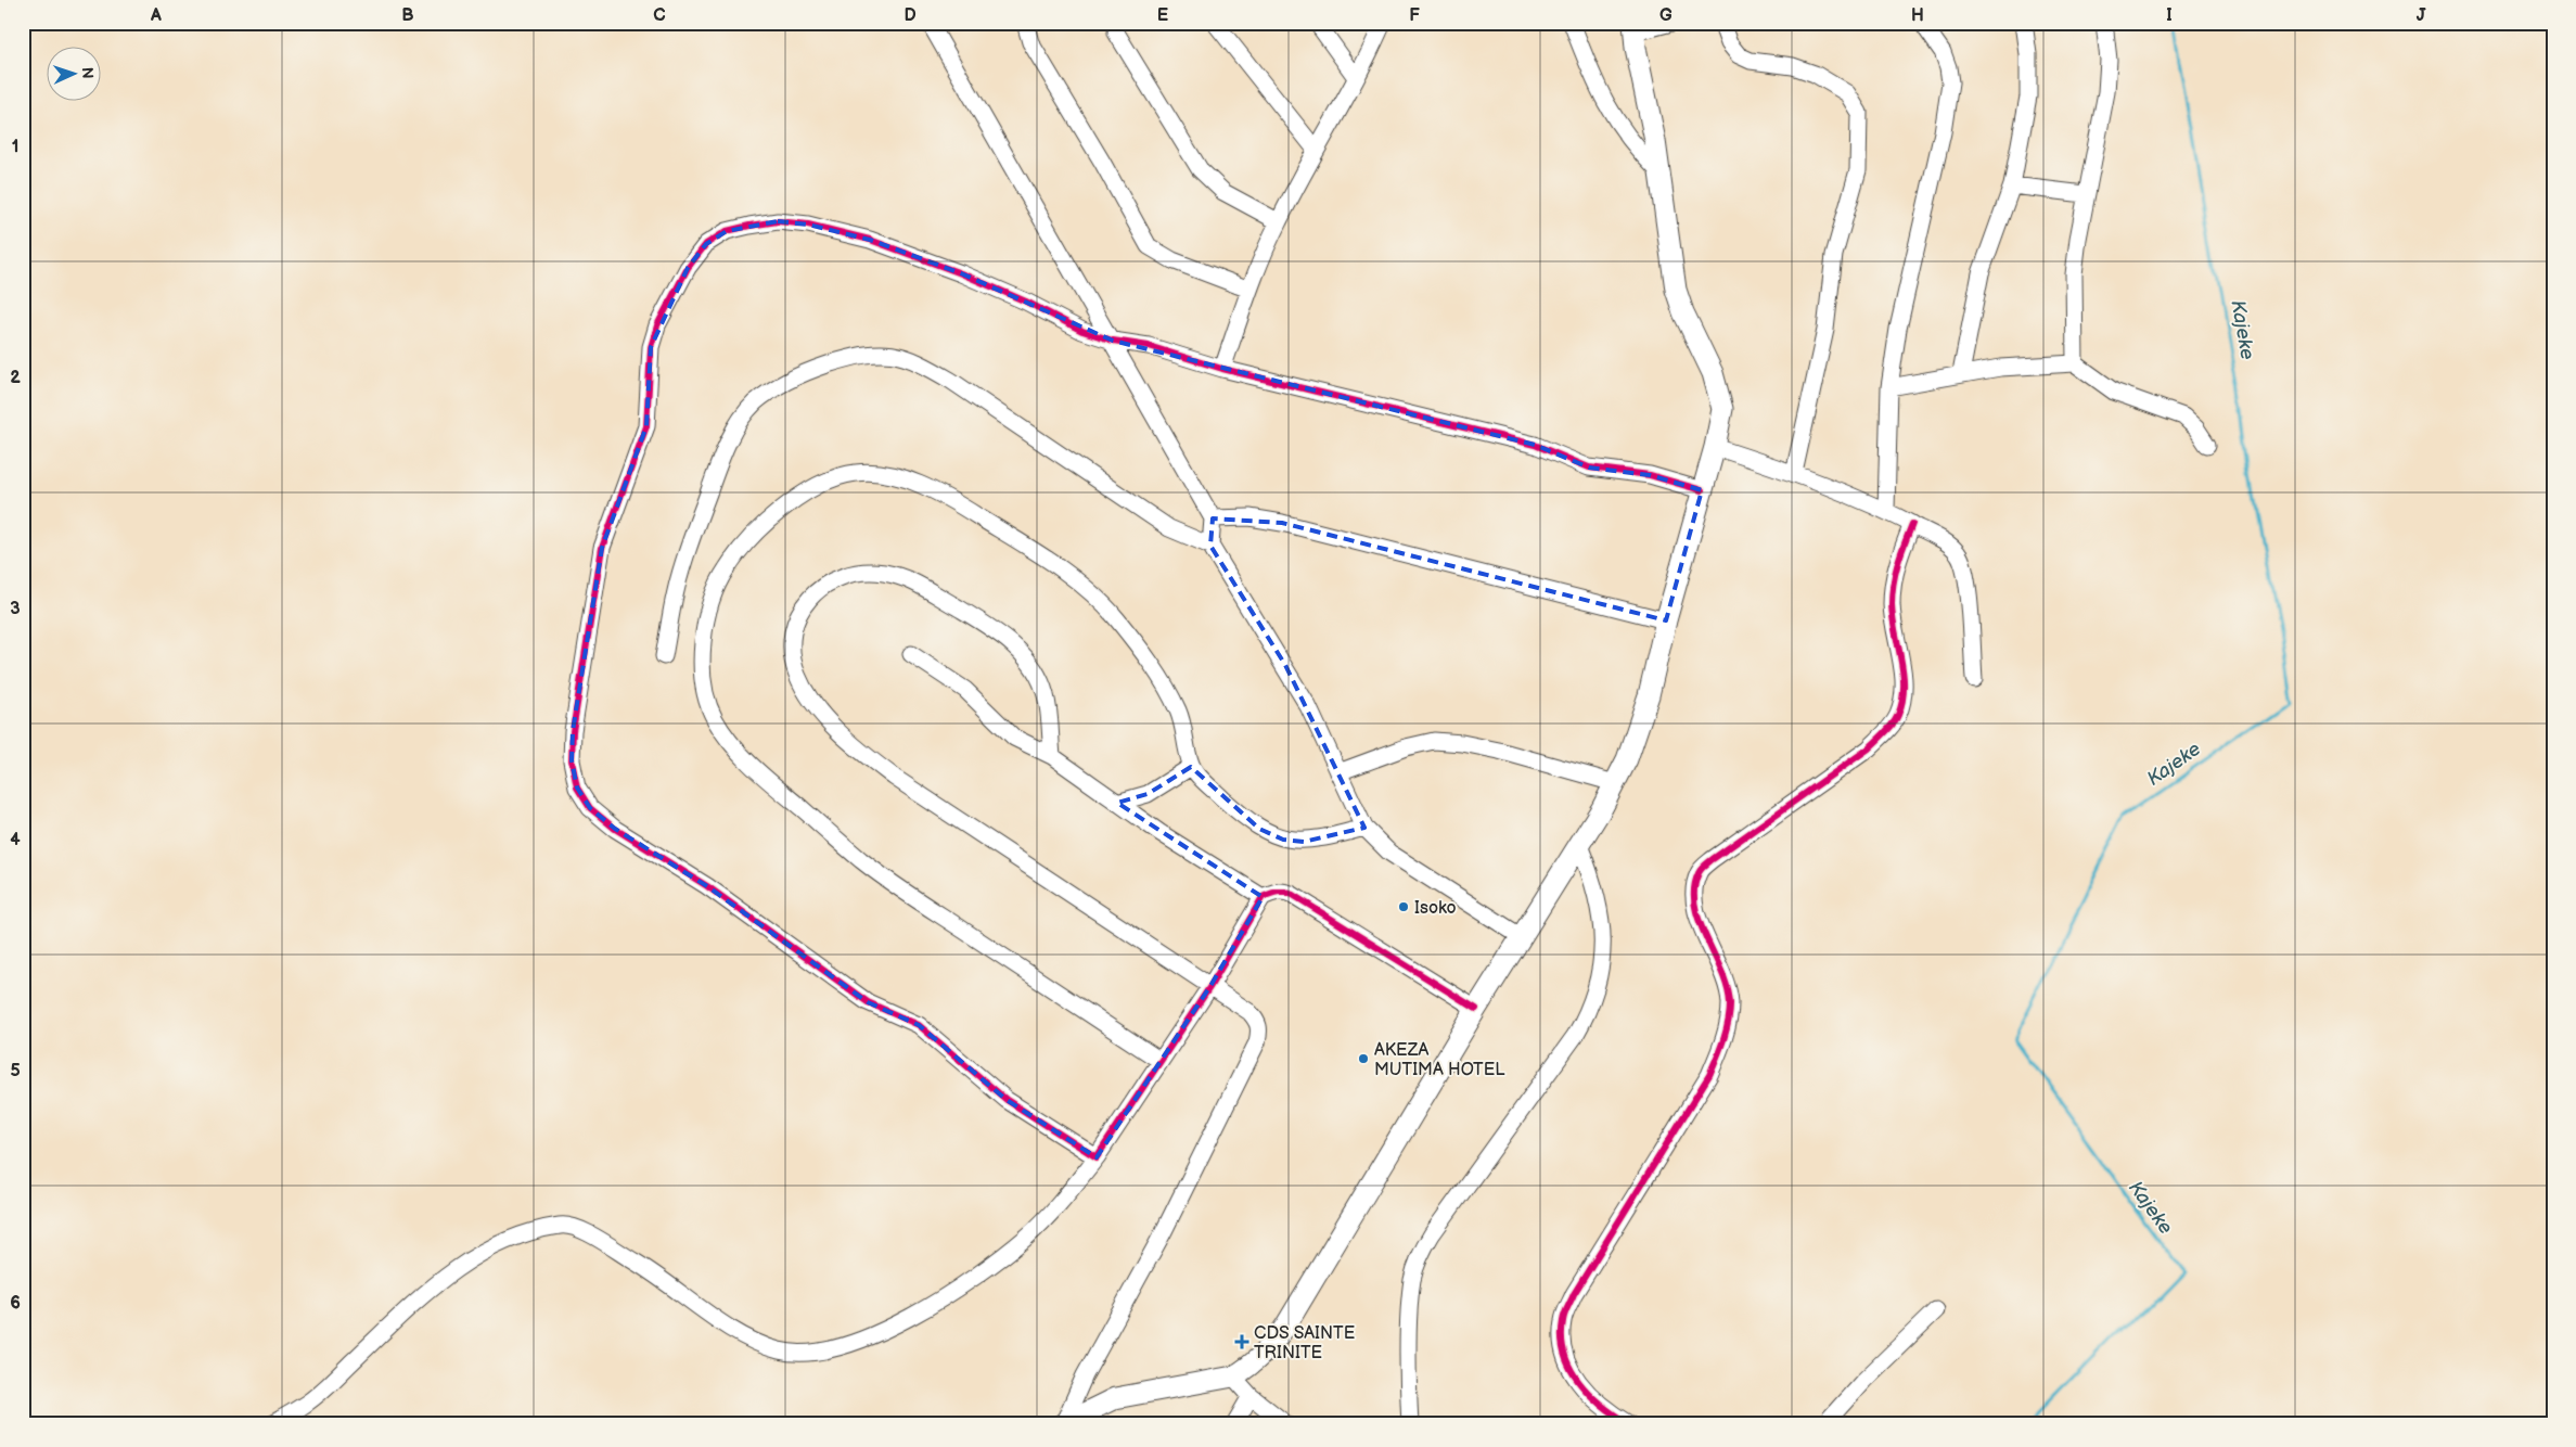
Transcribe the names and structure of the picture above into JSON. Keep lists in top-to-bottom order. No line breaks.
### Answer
{"water":["Kajeke"],"places":{"other":["Isoko","AKEZA MUTIMA HOTEL"],"health":["CDS SAINTE TRINITE"]},"north":"right","grid":{"columns":["A","B","C","D","E","F","G","H","I","J"],"rows":["1","2","3","4","5","6"]}}
